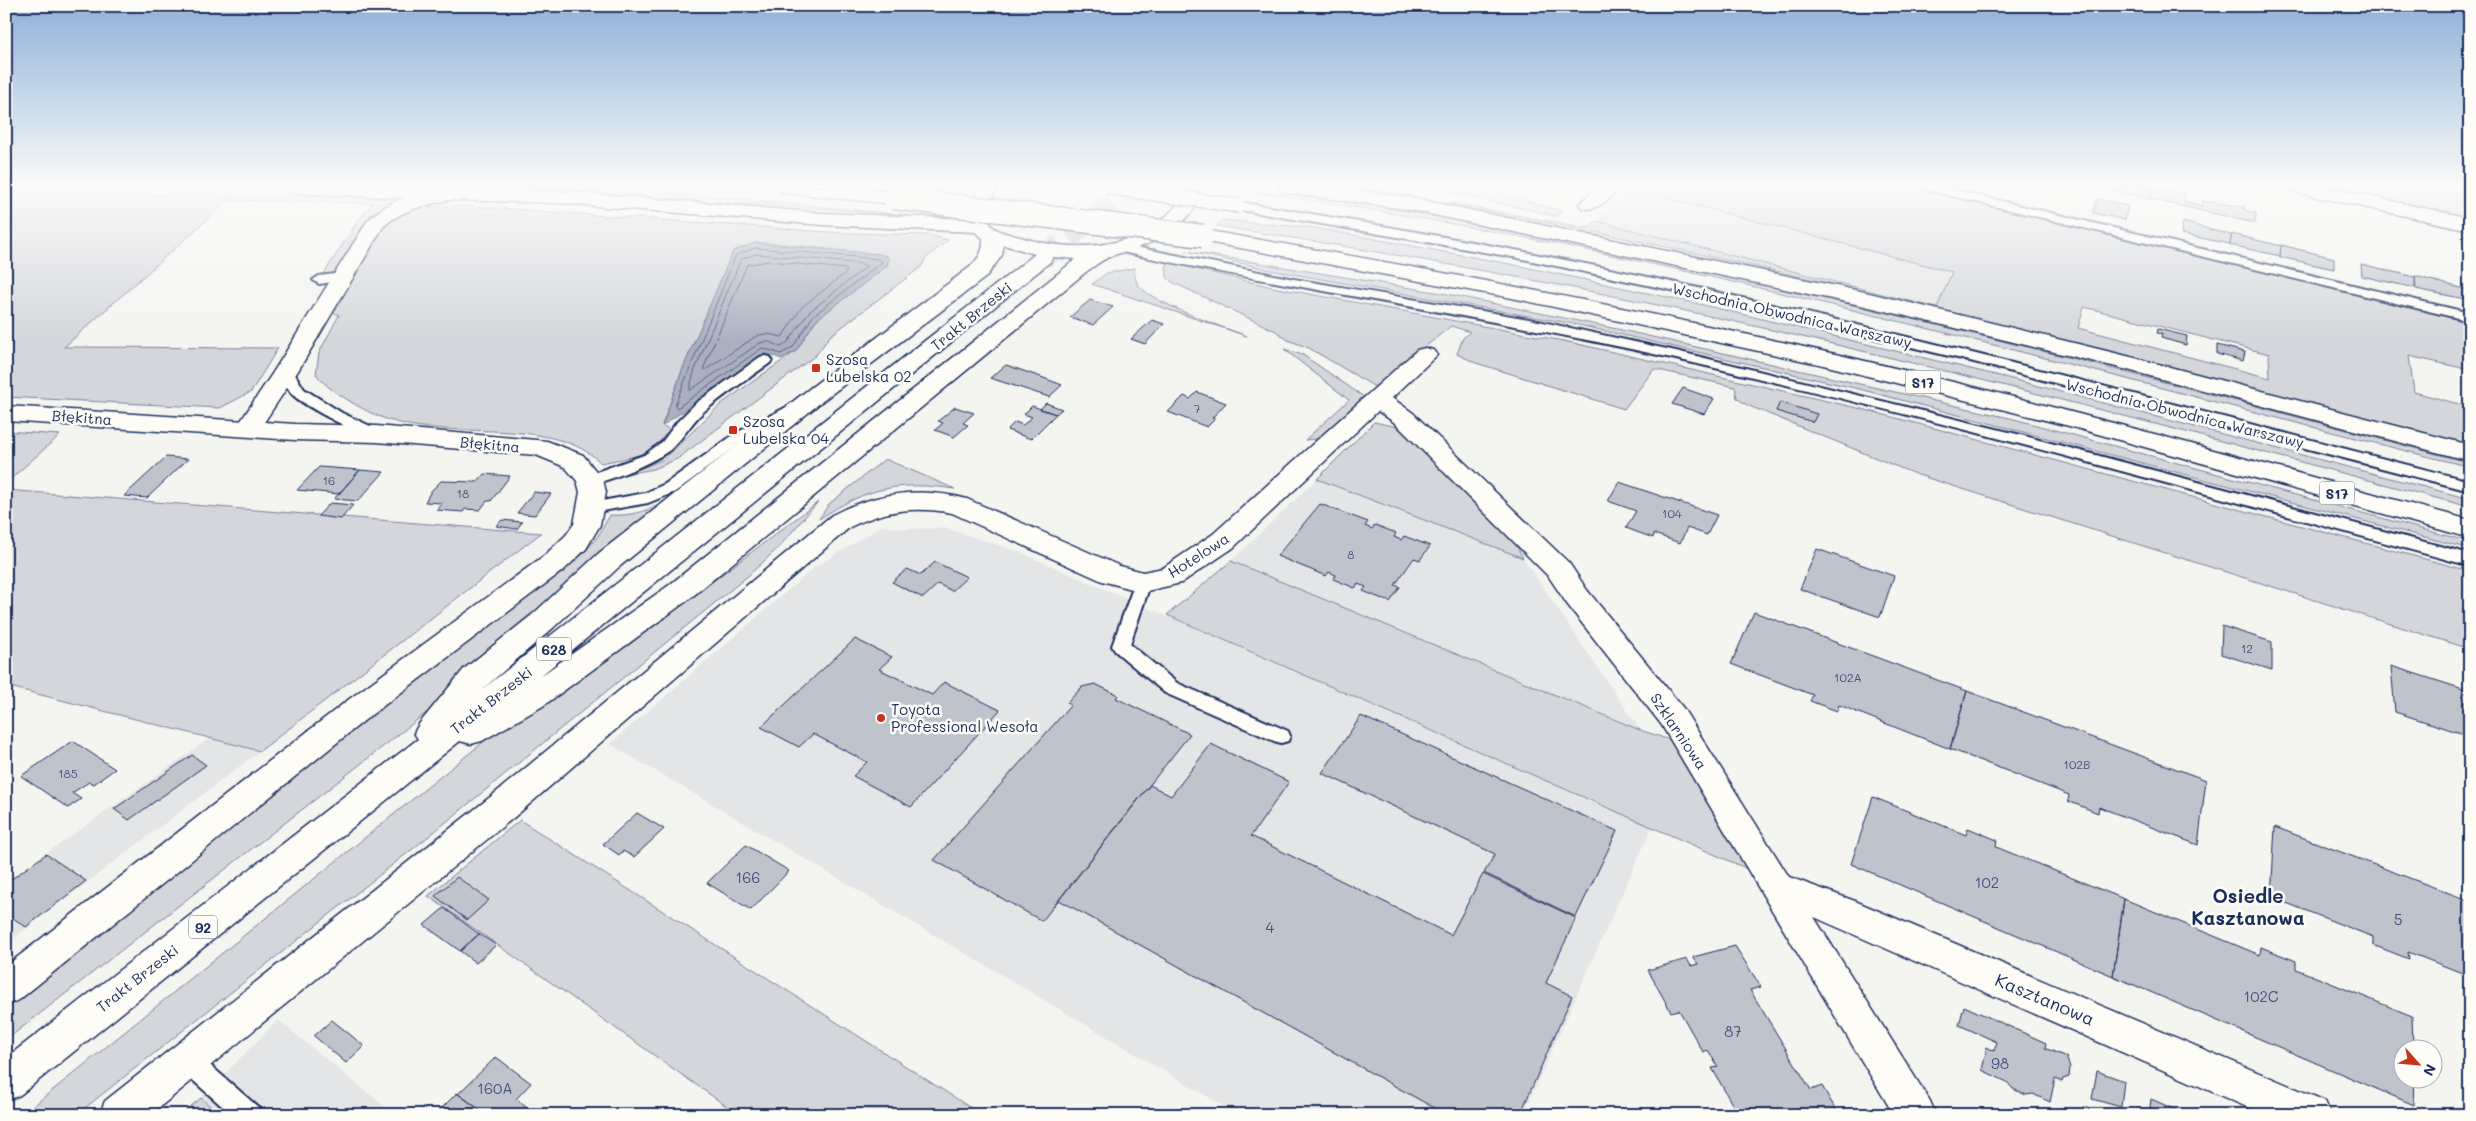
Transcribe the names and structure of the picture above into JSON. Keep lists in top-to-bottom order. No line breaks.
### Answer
{"streets":{"main road":["Trakt Brzeski","S17","Błękitna","Hotelowa","628","Szklarniowa","92","Kasztanowa"],"lane":["Wschodnia Obwodnica Warszawy"]},"crossings":[["Hotelowa","Szklarniowa"],["Szklarniowa","Kasztanowa"]],"districts":["Osiedle Kasztanowa"],"places":{"transit":["Szosa Lubelska 02","Szosa Lubelska 04"],"other":["Toyota Professional Wesoła"]},"house_numbers":["7","16","18","104","8","12","102A","102B","185","166","102","5","4","102C","87","98","160A"],"north":"bottom right"}
